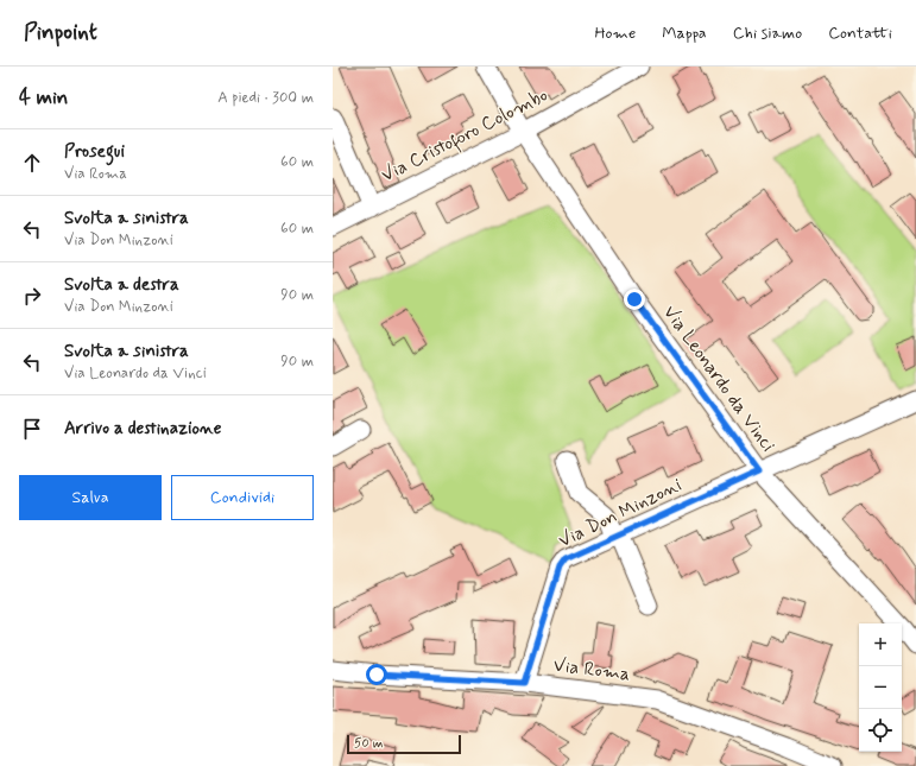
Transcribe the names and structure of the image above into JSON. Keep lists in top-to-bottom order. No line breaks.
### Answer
{"streets":{"street":["Via Cristoforo Colombo","Via Leonardo da Vinci","Via Don Minzoni","Via Roma"]},"crossings":[["Via Cristoforo Colombo","Via Leonardo da Vinci"],["Via Leonardo da Vinci","Via Don Minzoni"],["Via Don Minzoni","Via Roma"]],"scale_bar":"50 m","page":{"header":"Pinpoint","nav":["Home","Mappa","Chi siamo","Contatti"],"heading":["4 min","A piedi · 300 m"],"list":[["Prosegui","Via Roma","60 m"],["Svolta a sinistra","Via Don Minzoni","60 m"],["Svolta a destra","Via Don Minzoni","90 m"],["Svolta a sinistra","Via Leonardo da Vinci","90 m"],"Arrivo a destinazione"],"buttons":["Salva","Condividi"],"map_buttons":["+","−"],"scale":"50 m"}}
